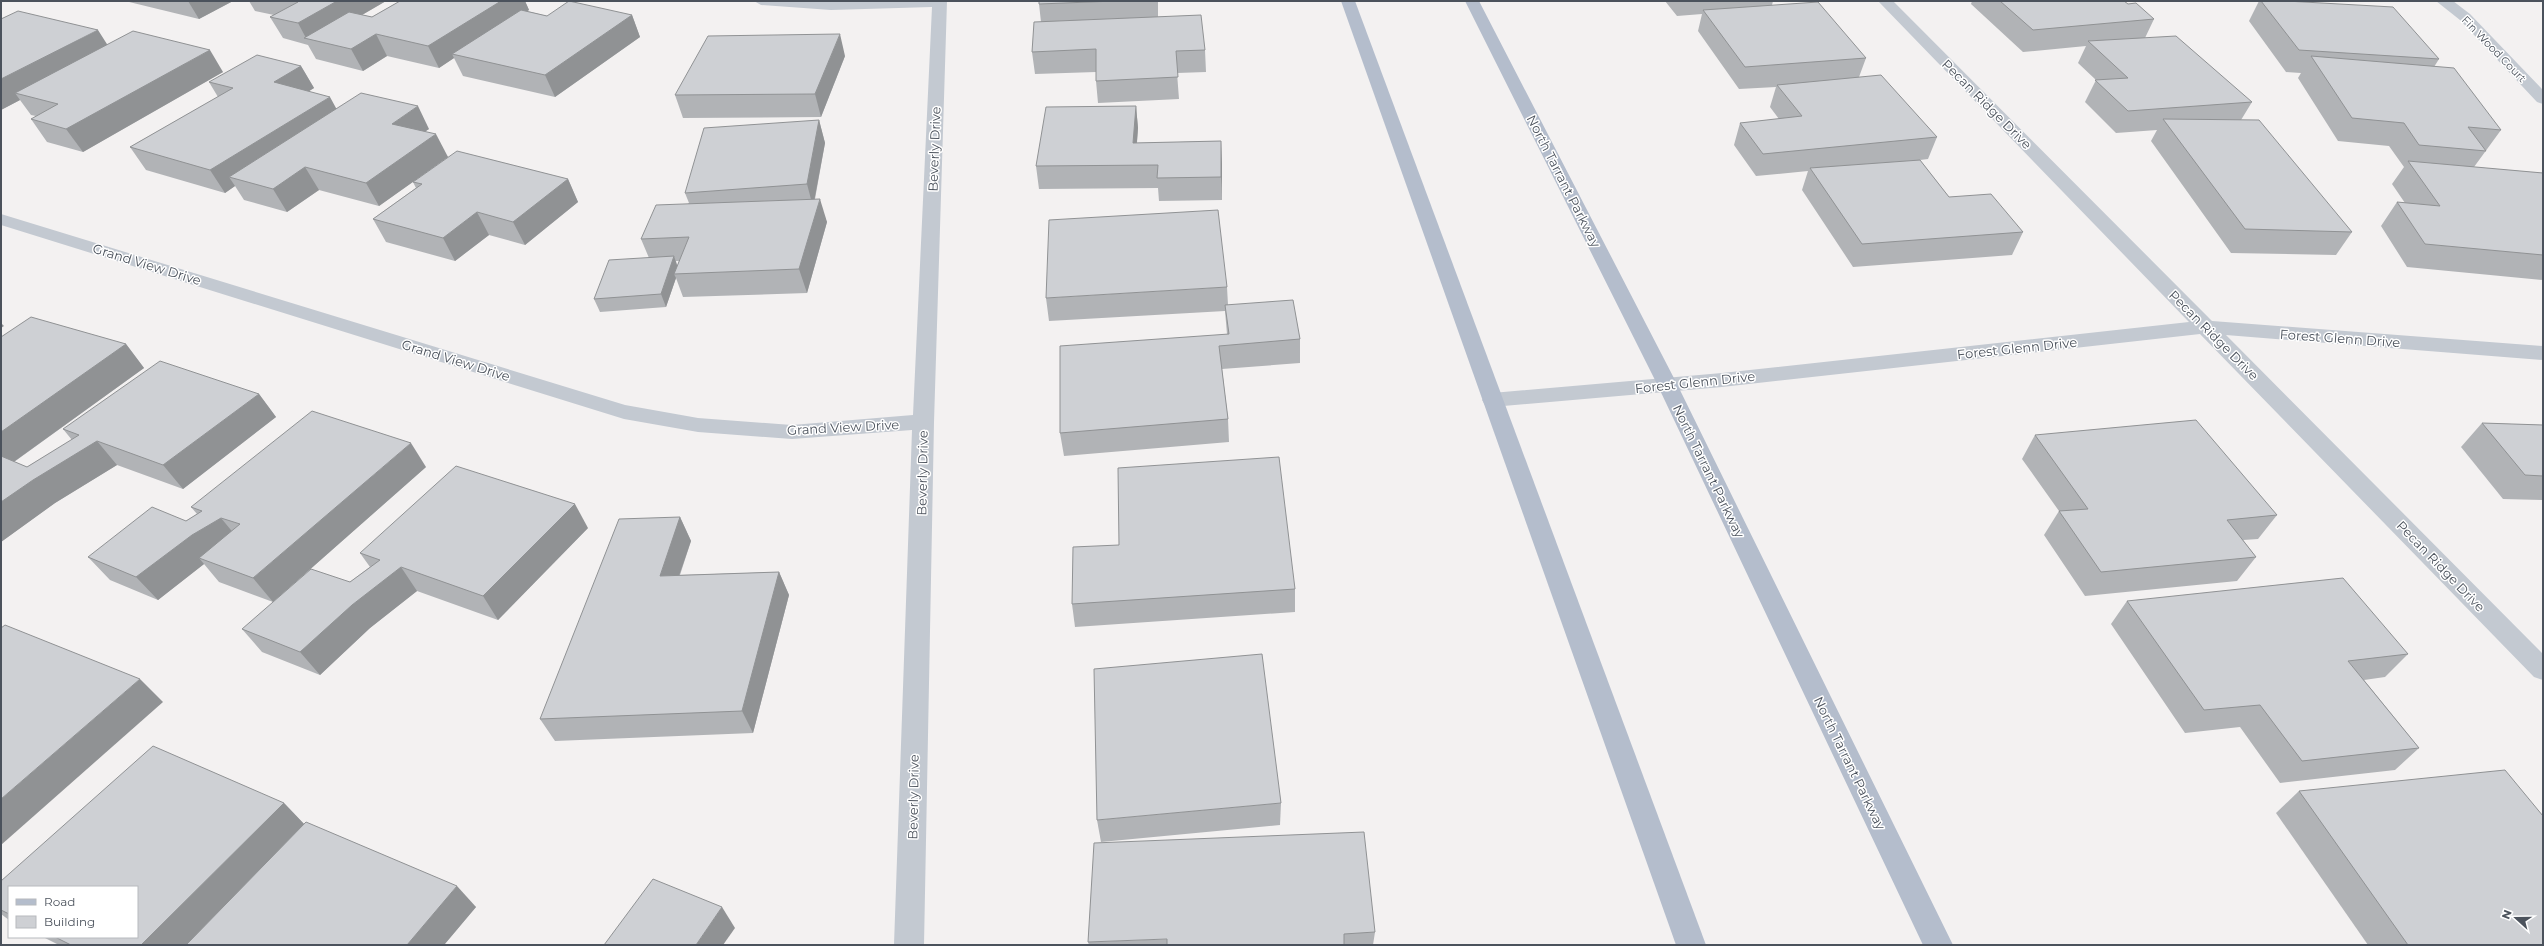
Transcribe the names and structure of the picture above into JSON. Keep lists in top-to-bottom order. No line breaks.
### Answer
{"streets":{"main road":["North Tarrant Parkway"],"street":["Fin Wood Court","Pecan Ridge Drive","Beverly Drive","Grand View Drive","Forest Glenn Drive"]},"crossings":[["Pecan Ridge Drive","Forest Glenn Drive"],["Beverly Drive","Grand View Drive"],["North Tarrant Parkway","Forest Glenn Drive"]],"legend":["Road","Building"],"north":"left"}
